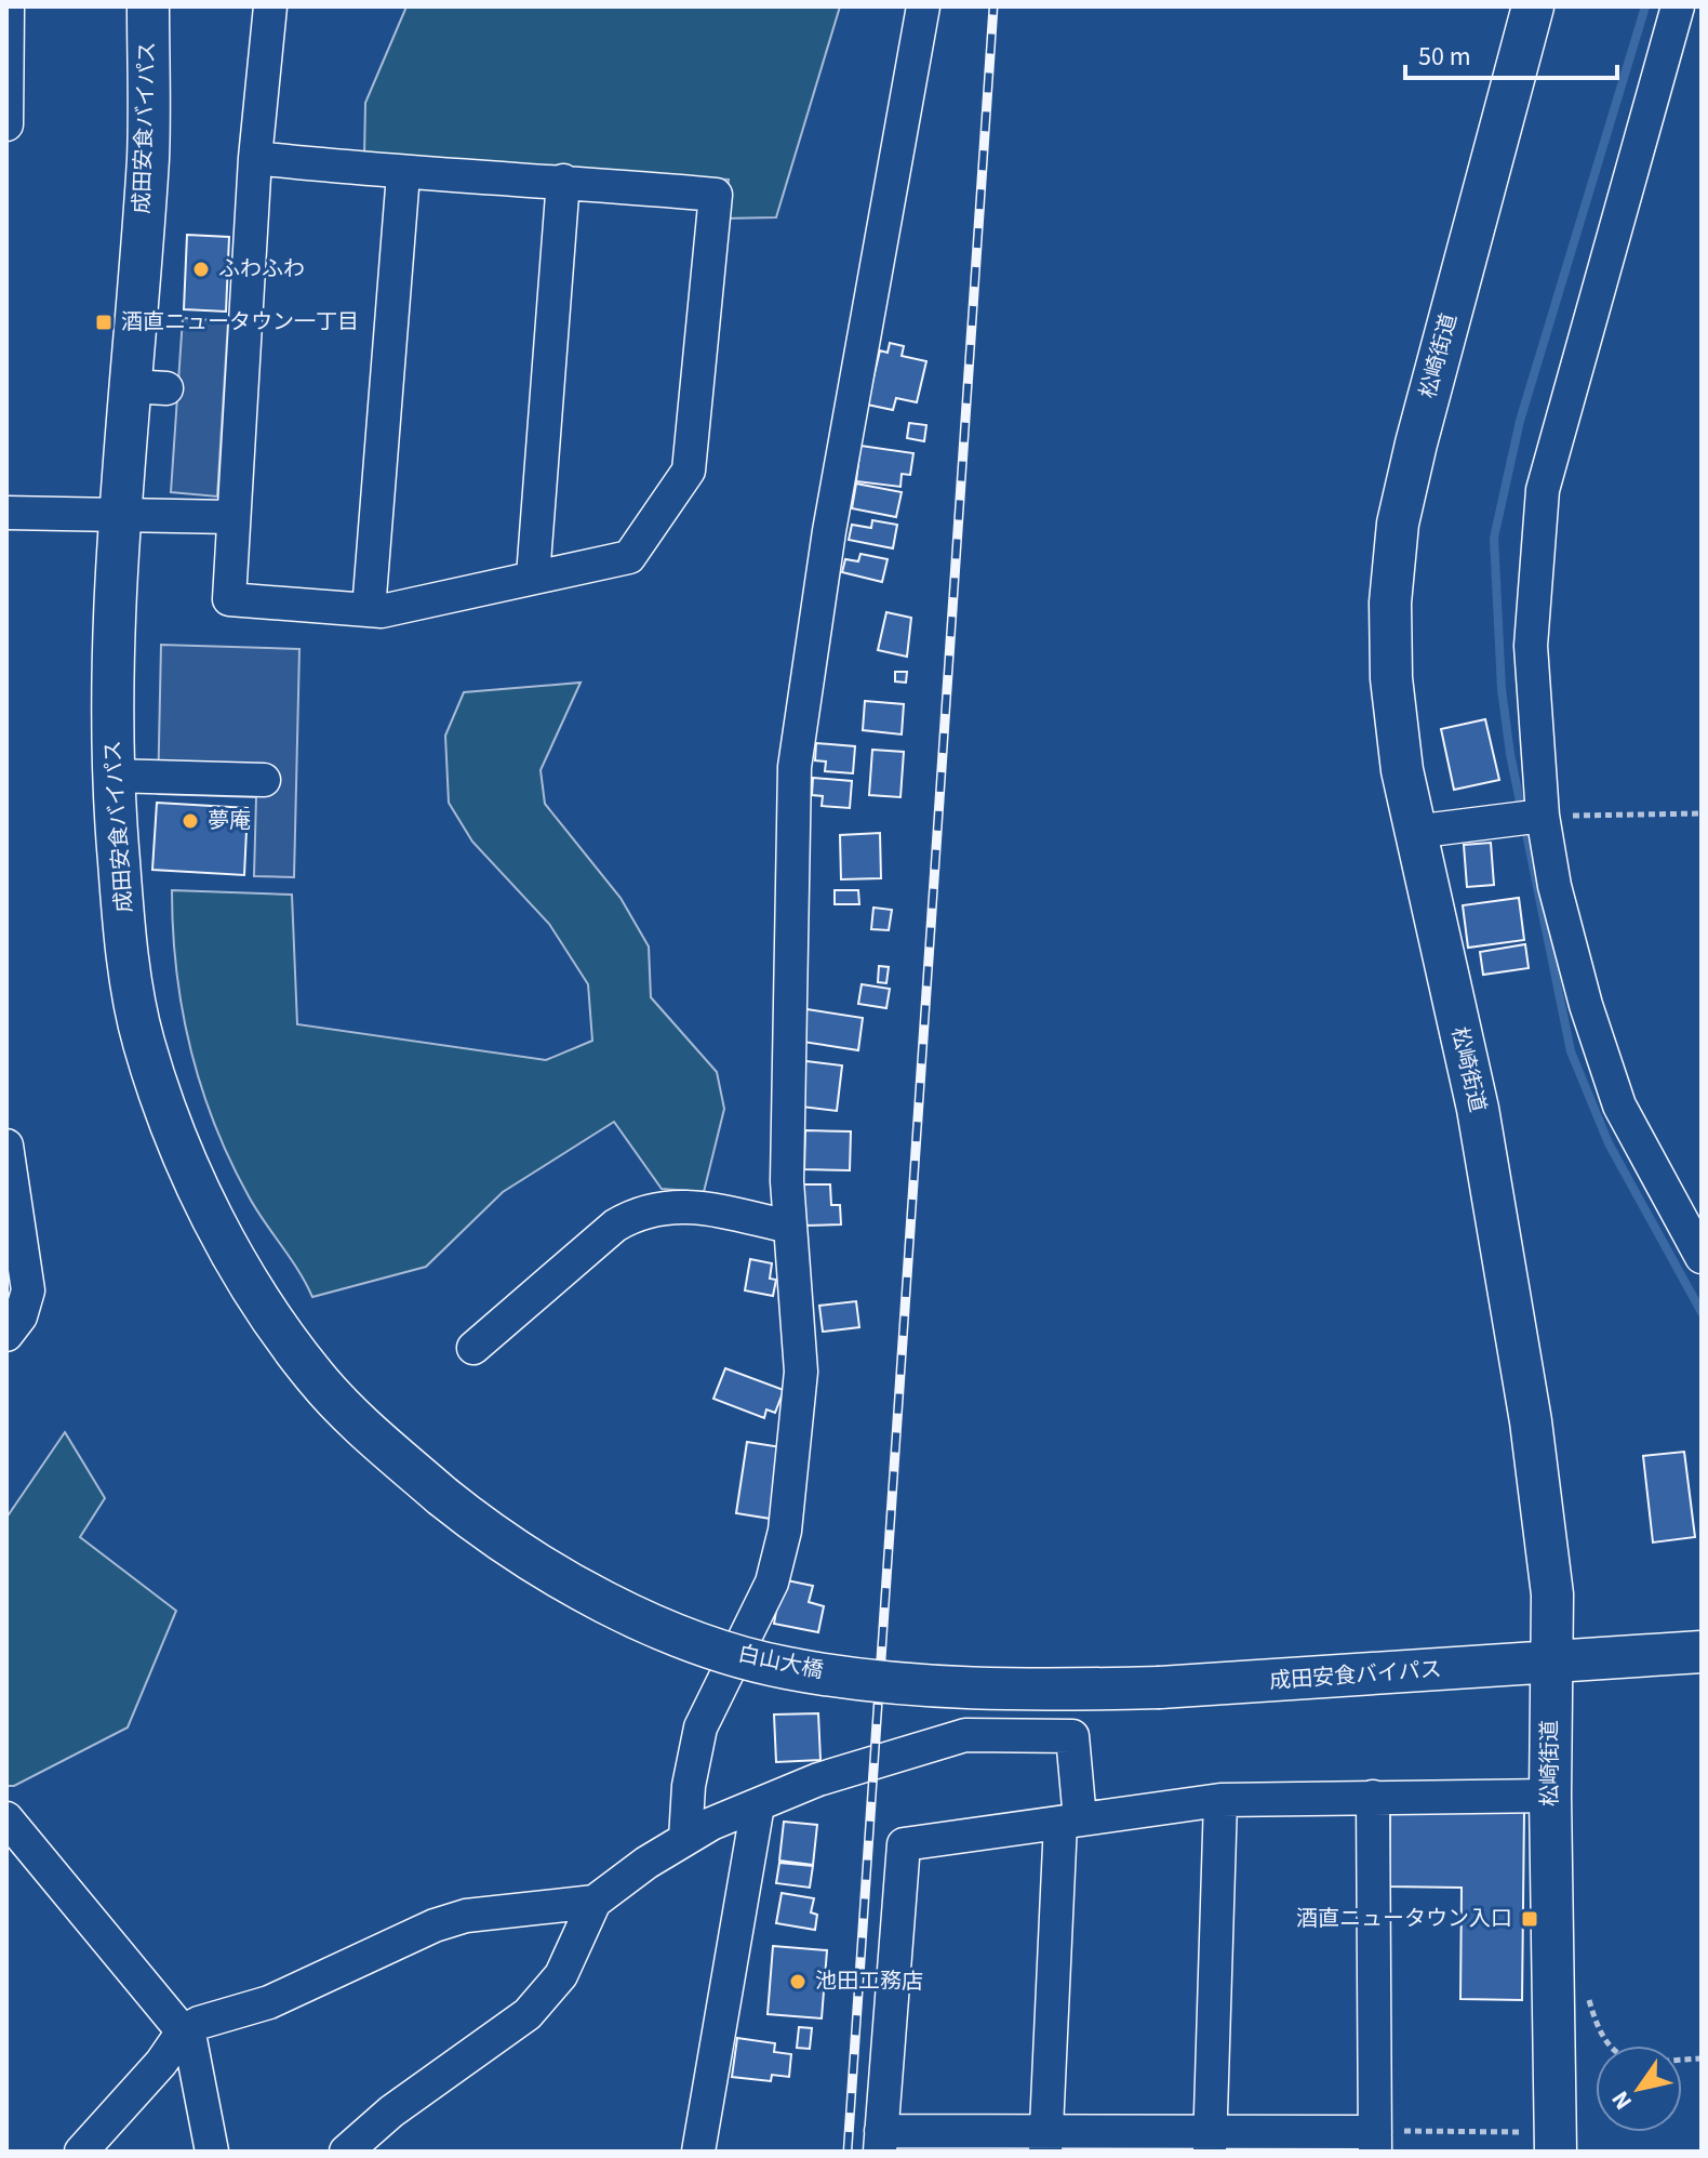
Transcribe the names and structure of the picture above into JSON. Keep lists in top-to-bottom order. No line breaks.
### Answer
{"streets":{"main road":["成田安食バイパス","松崎街道","白山大橋"]},"crossings":[["成田安食バイパス","松崎街道"],["成田安食バイパス","白山大橋"]],"places":{"other":["ふわふわ","夢庵","池田工務店"],"transit":["酒直ニュータウン一丁目","酒直ニュータウン入口"]},"scale_bar":"50 m","north":"bottom left"}
